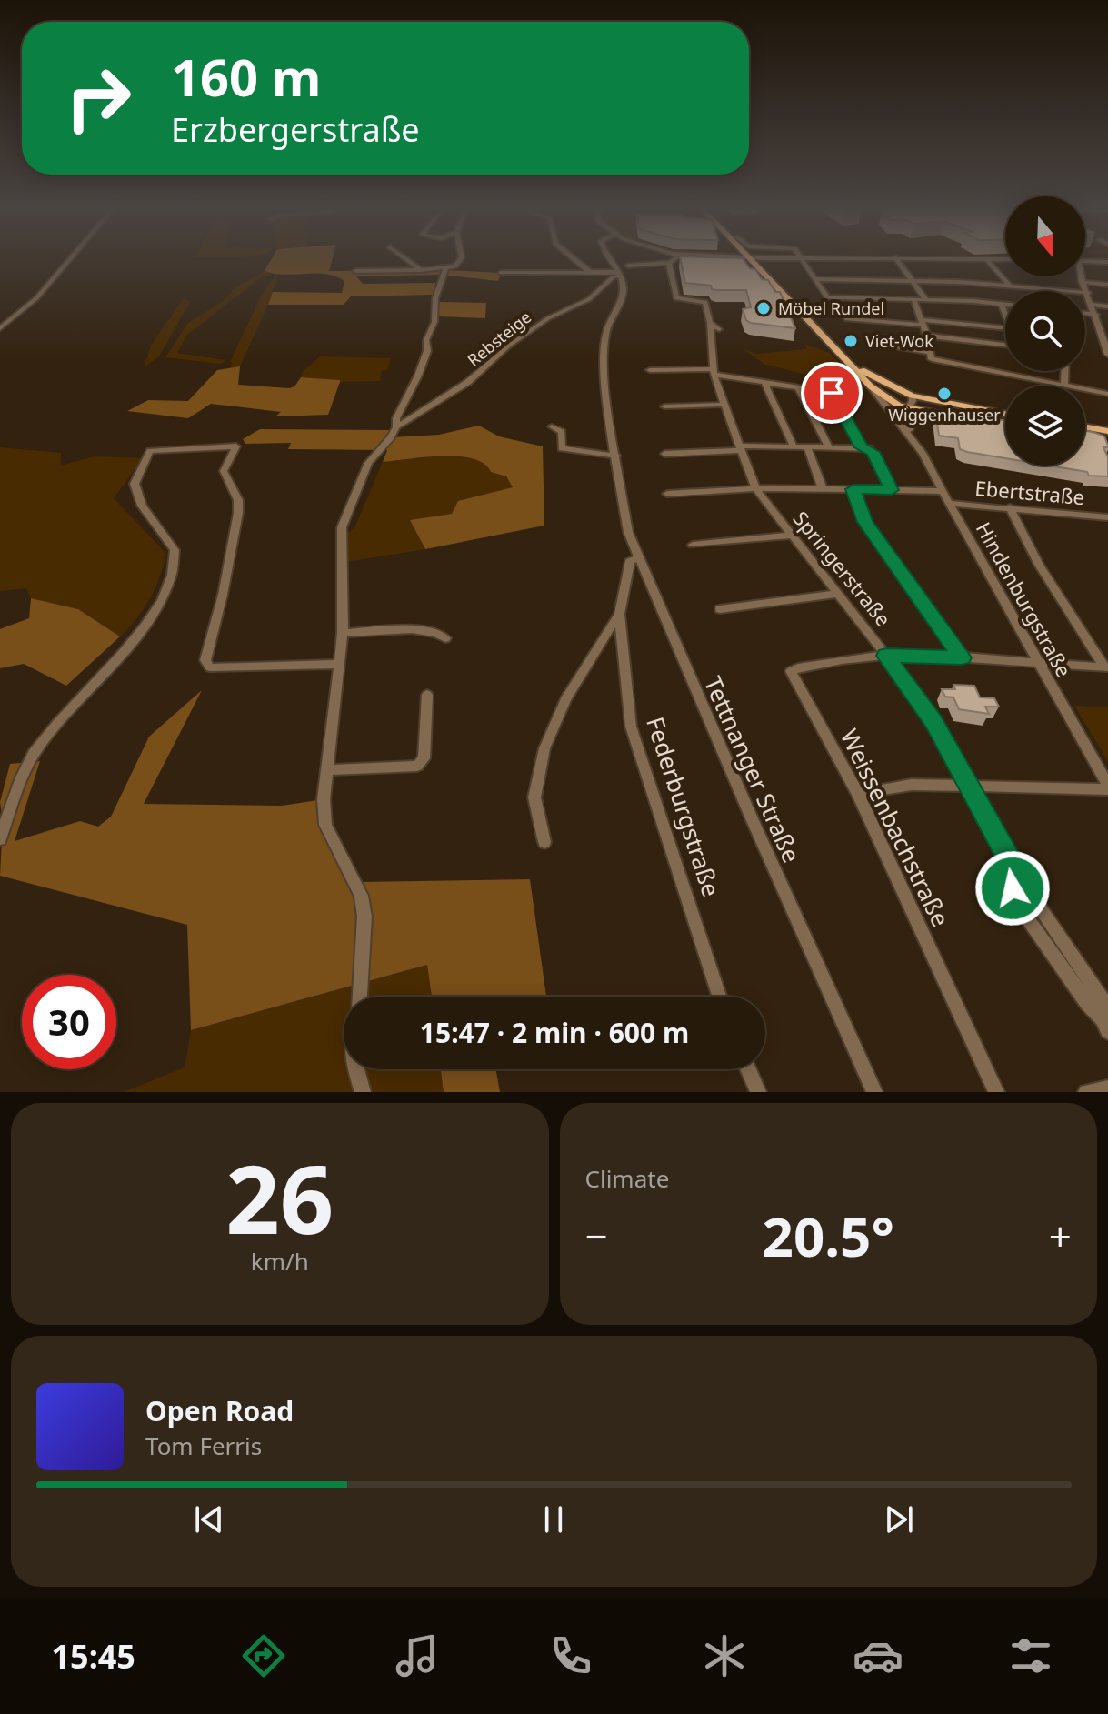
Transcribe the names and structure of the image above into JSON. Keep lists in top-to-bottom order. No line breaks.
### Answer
{"streets":{"street":["Rebsteige","Ebertstraße","Springerstraße","Hindenburgstraße","Tettnanger Straße","Federburgstraße","Weissenbachstraße"]},"crossings":[["Rebsteige","Tettnanger Straße"],["Ebertstraße","Hindenburgstraße"],["Springerstraße","Weissenbachstraße"],["Tettnanger Straße","Federburgstraße"]],"places":["Möbel Rundel","Viet-Wok","Wiggenhauser"],"north":"bottom","page":{"turn":["160 m","Erzbergerstraße"],"limit":"30","trip":"15:47 · 2 min · 600 m","tile":[["26","km/h"],"Climate"],"heat":["−","20.5°","+"],"song":["Open Road","Tom Ferris"],"tabs":"15:45"}}
